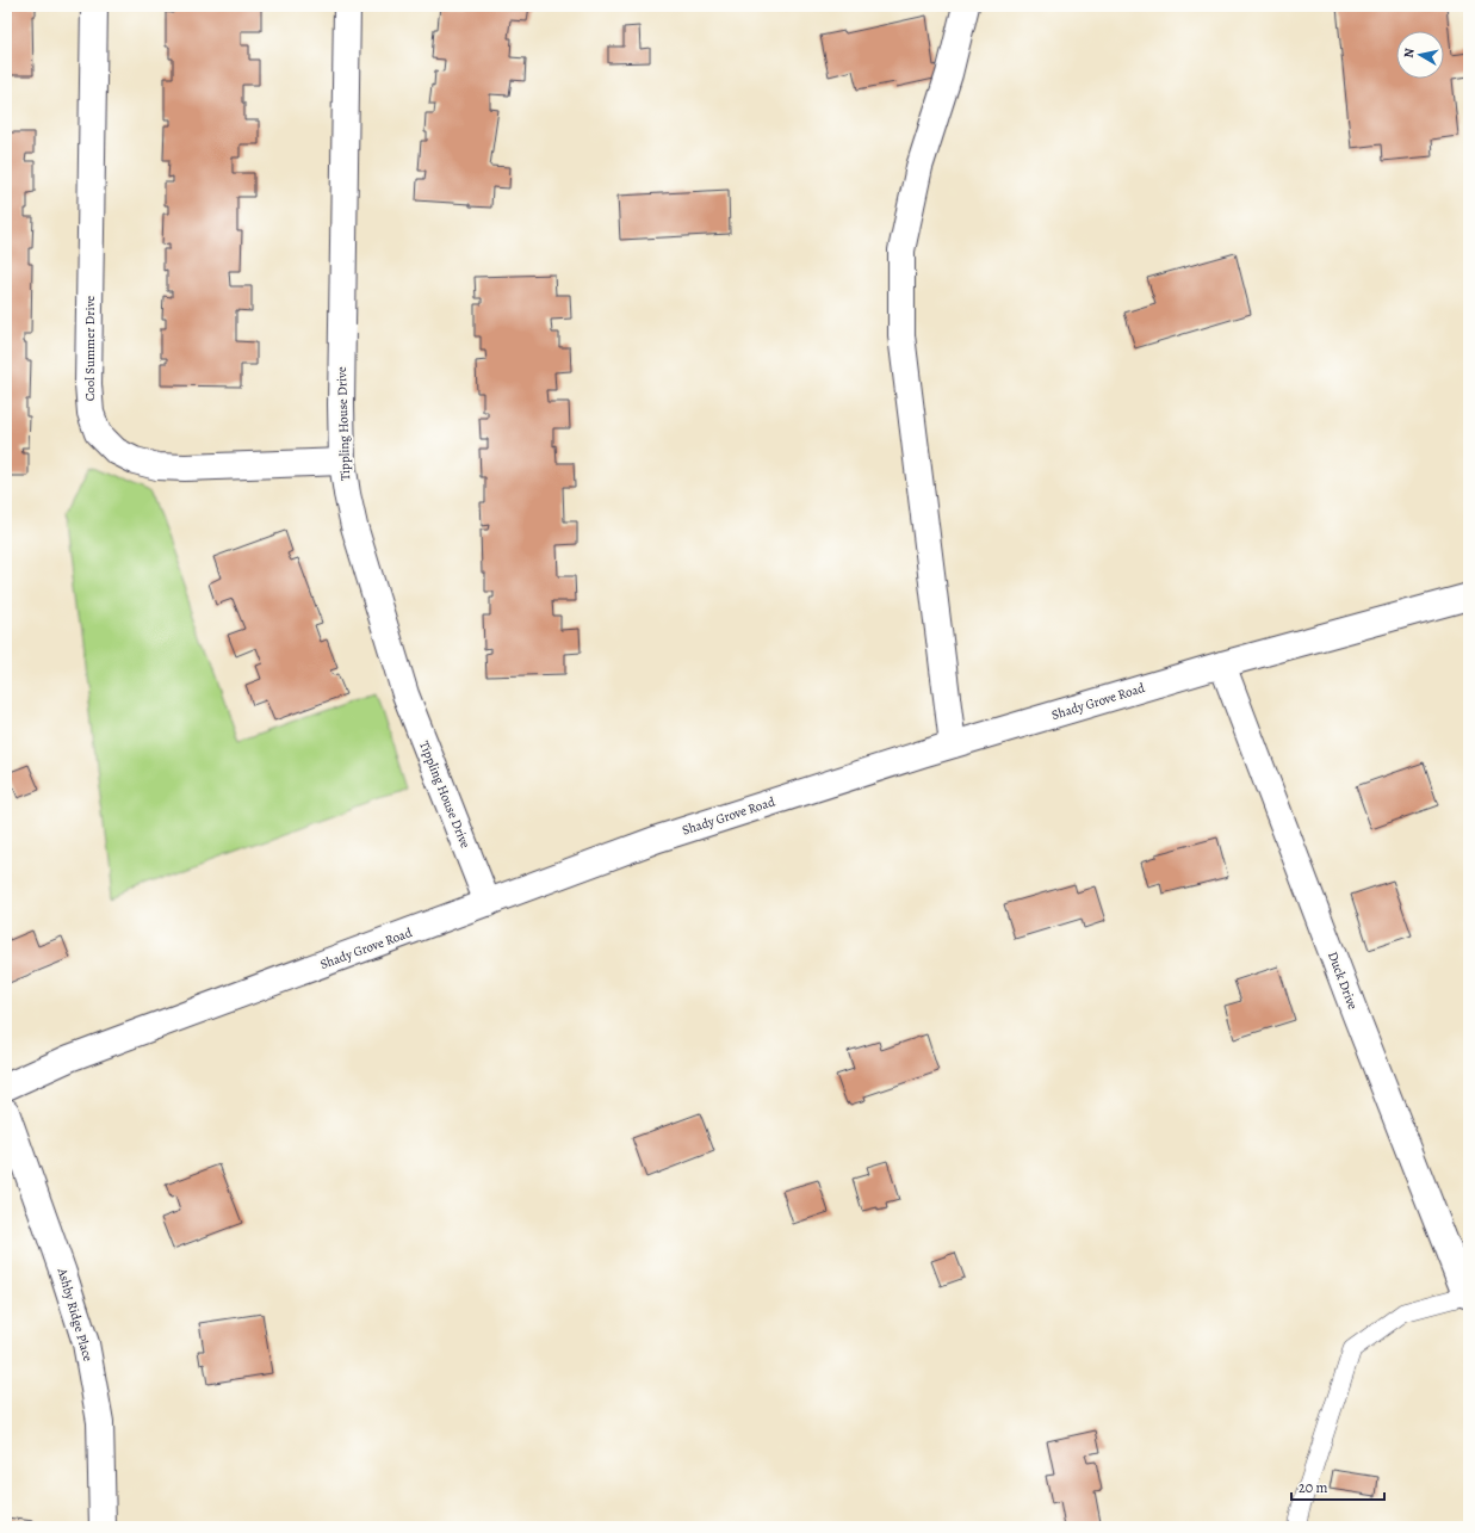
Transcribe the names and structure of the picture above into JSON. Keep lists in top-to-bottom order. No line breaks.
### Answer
{"streets":{"street":["Cool Summer Drive","Tippling House Drive","Shady Grove Road","Duck Drive","Ashby Ridge Place"]},"crossings":[["Cool Summer Drive","Tippling House Drive"],["Tippling House Drive","Shady Grove Road"],["Shady Grove Road","Duck Drive"]],"scale_bar":"20 m","north":"left"}
